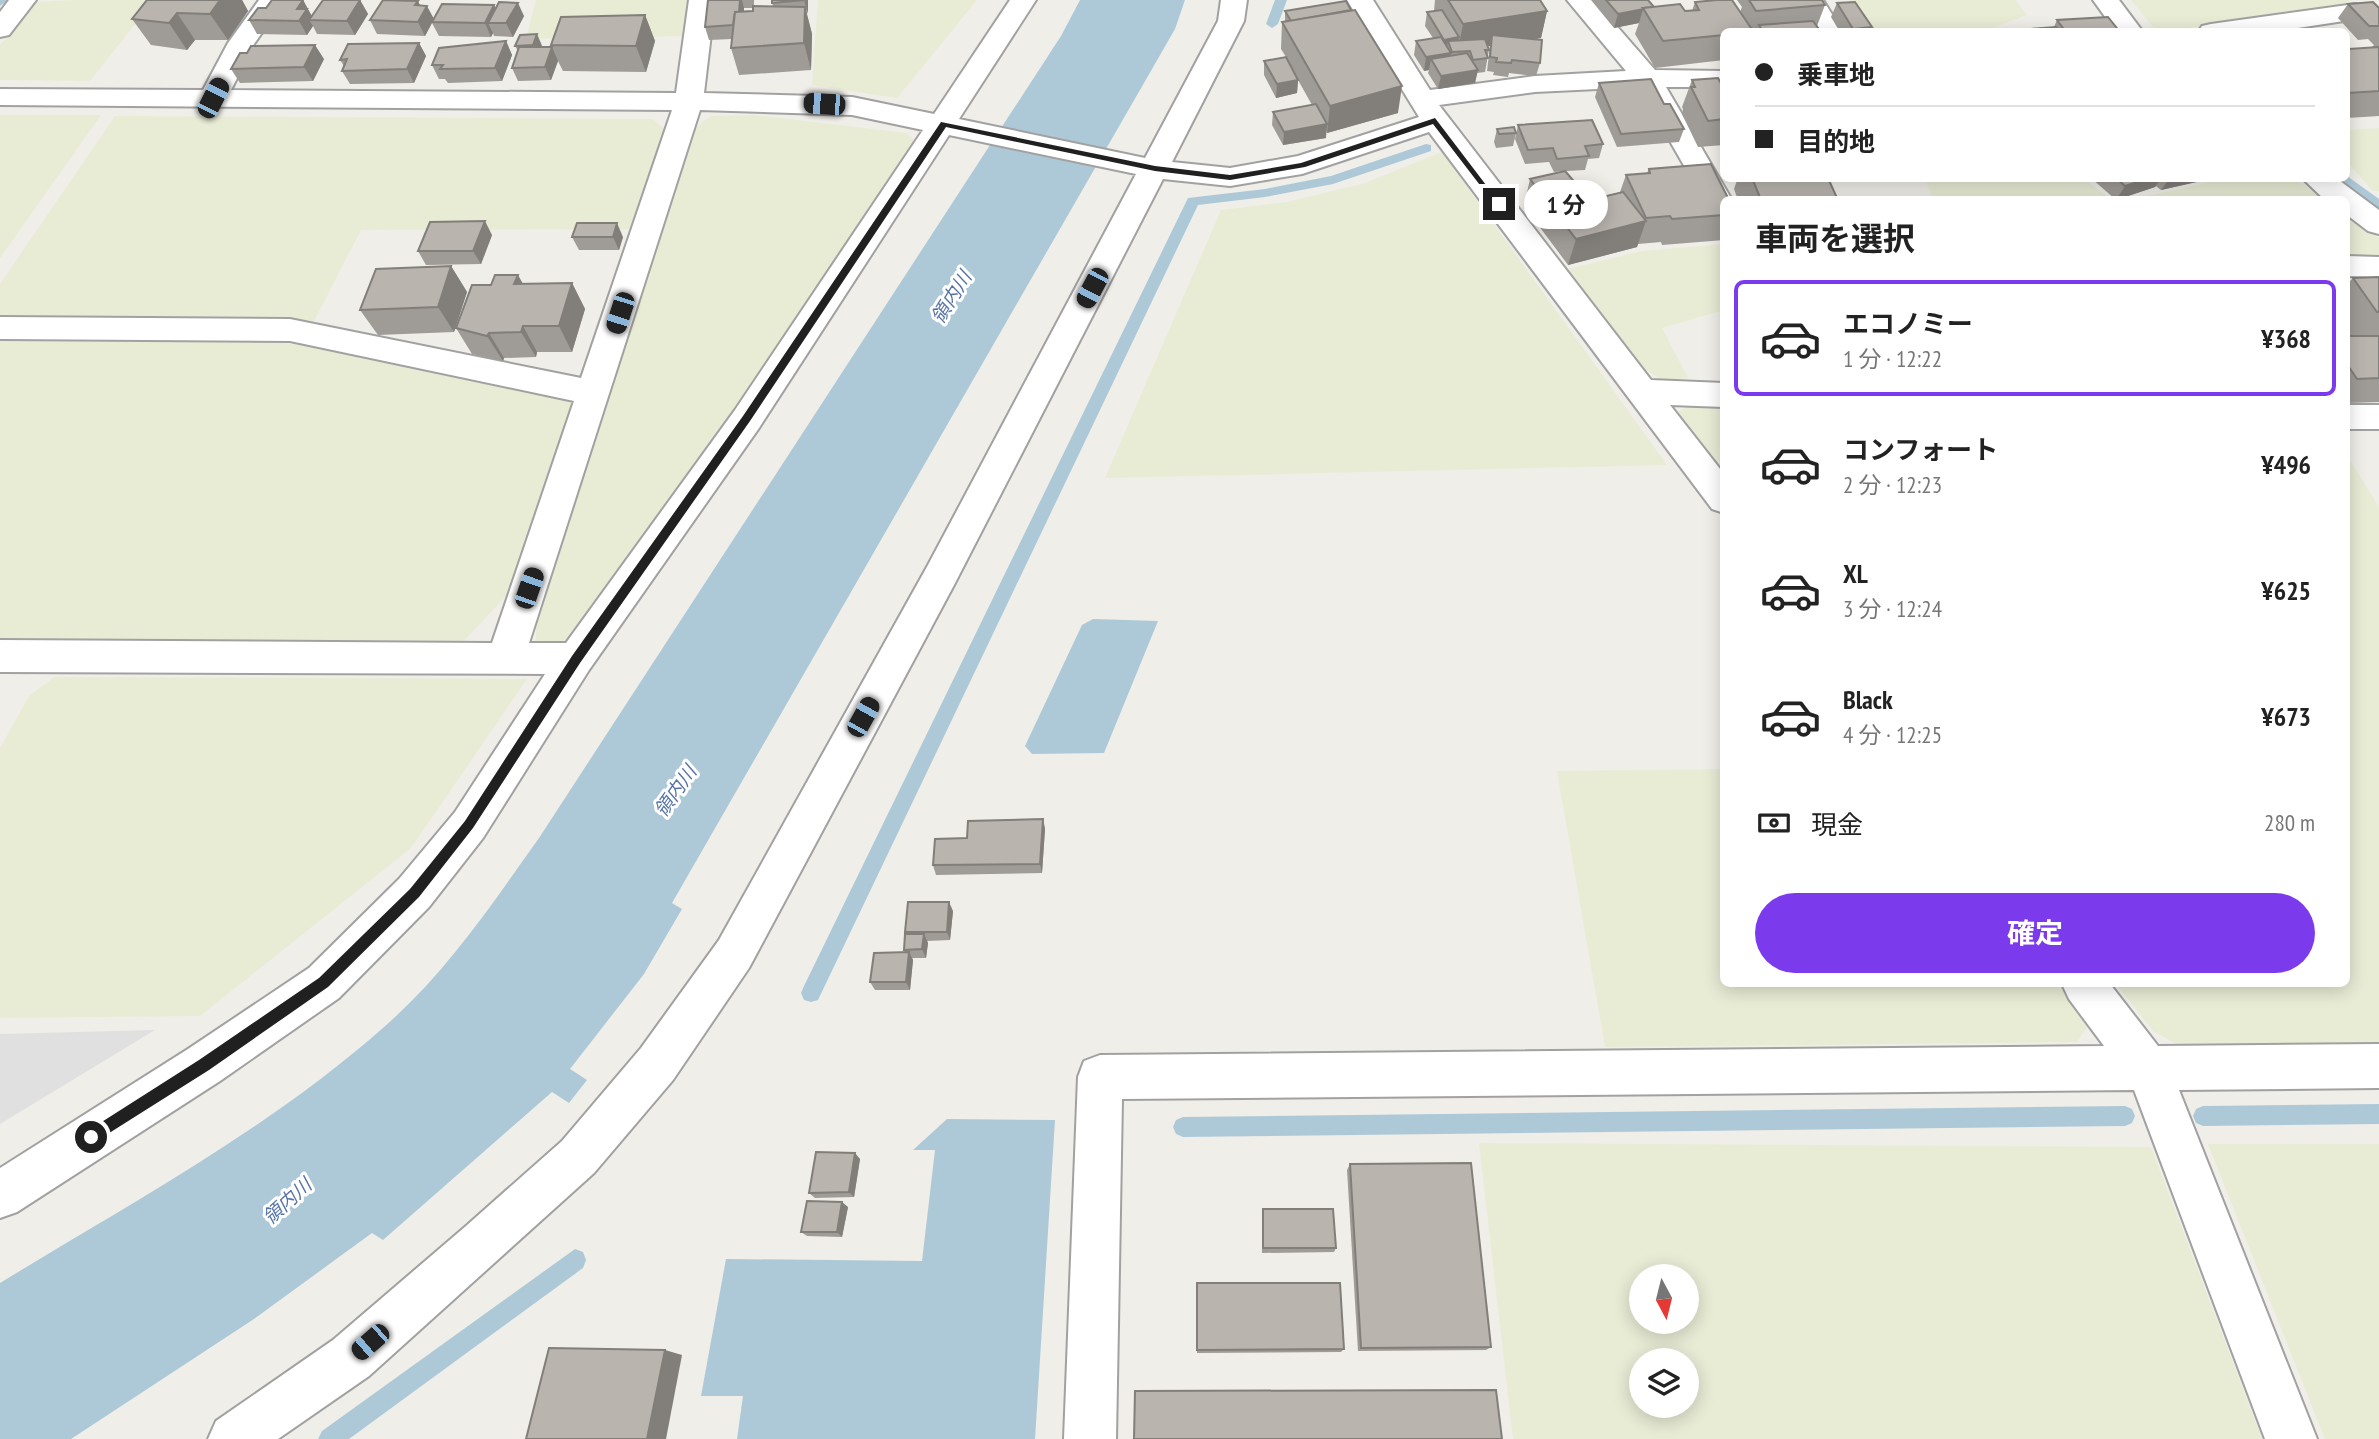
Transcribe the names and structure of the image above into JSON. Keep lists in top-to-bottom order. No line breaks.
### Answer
{"water":["領内川"],"north":"bottom","page":{"banner":["乗車地","目的地"],"bubble":"1 分","heading":"車両を選択","list":[{"name":"エコノミー","note":"1 分 · 12:22","value":"¥368"},{"name":"コンフォート","note":"2 分 · 12:23","value":"¥496"},{"name":"XL","note":"3 分 · 12:24","value":"¥625"},{"name":"Black","note":"4 分 · 12:25","value":"¥673"}],"pay":["現金","280 m"],"buttons":"確定"}}
